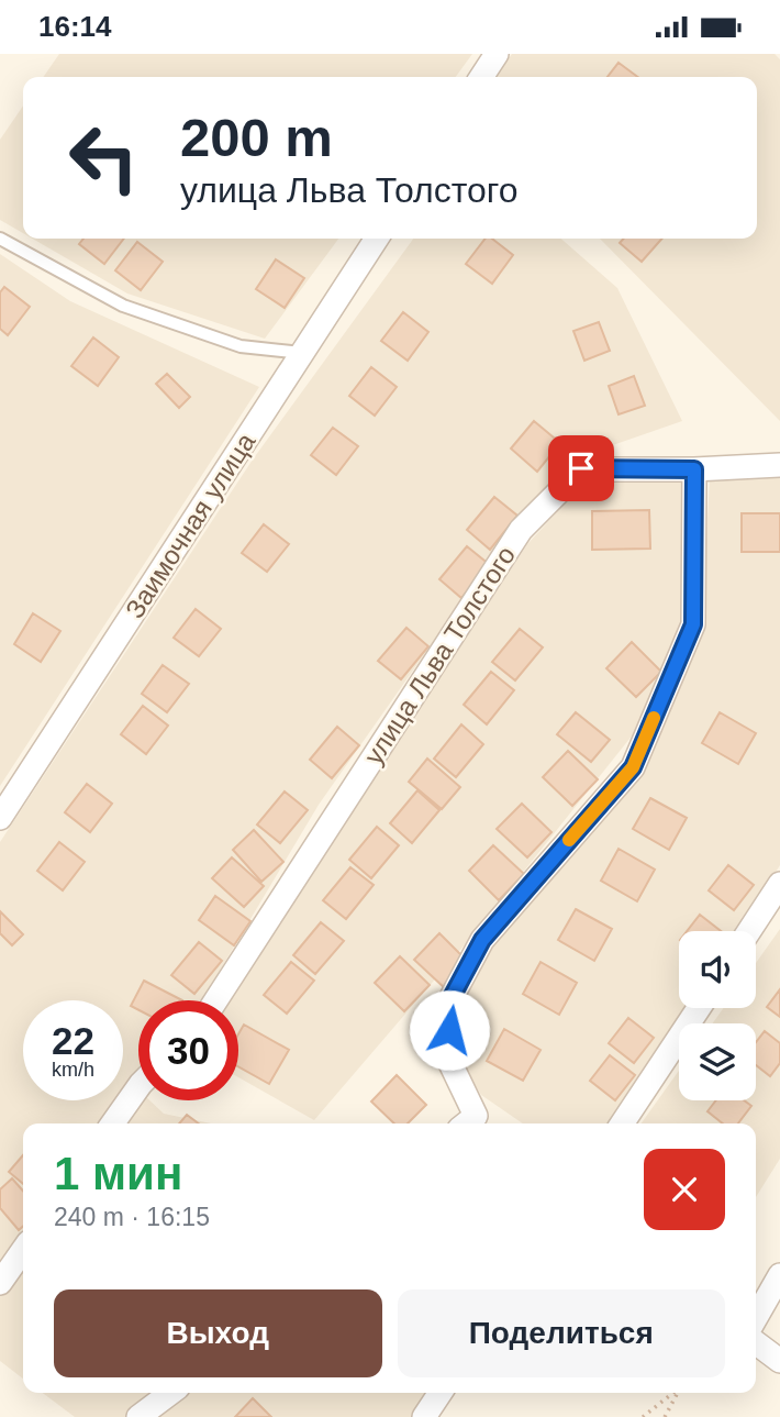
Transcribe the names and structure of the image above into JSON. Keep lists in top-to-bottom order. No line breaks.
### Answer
{"streets":{"street":["Заимочная улица","улица Льва Толстого"]},"page":{"status":"16:14","turn":["200 m","улица Льва Толстого"],"speed":"22 km/h","limit":"30","heading":["1 мин","240 m · 16:15"],"buttons":["Выход","Поделиться"]}}
